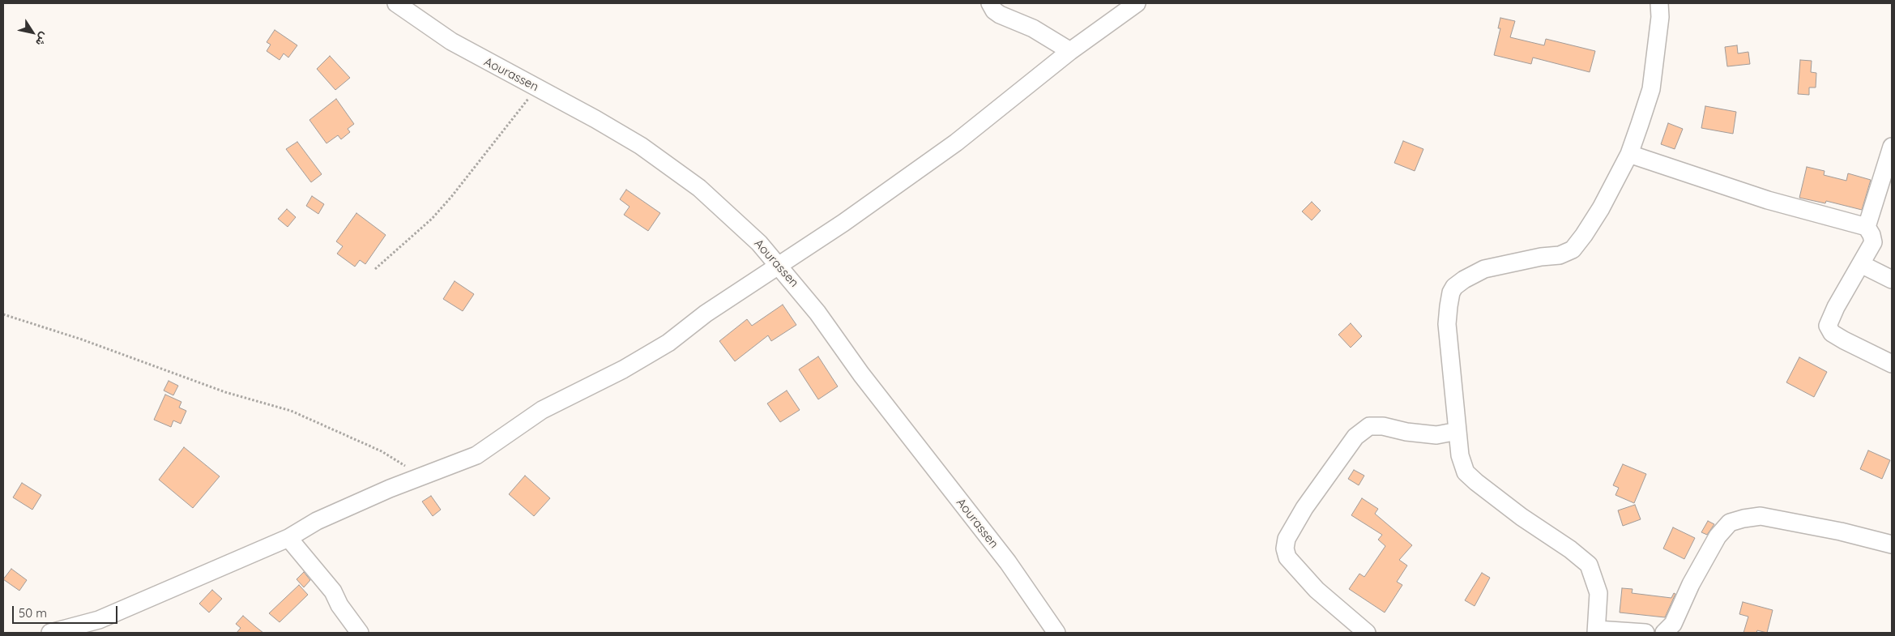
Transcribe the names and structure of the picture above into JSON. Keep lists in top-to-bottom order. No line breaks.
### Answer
{"streets":{"street":["Aourassen"]},"scale_bar":"50 m","north":"bottom right"}
